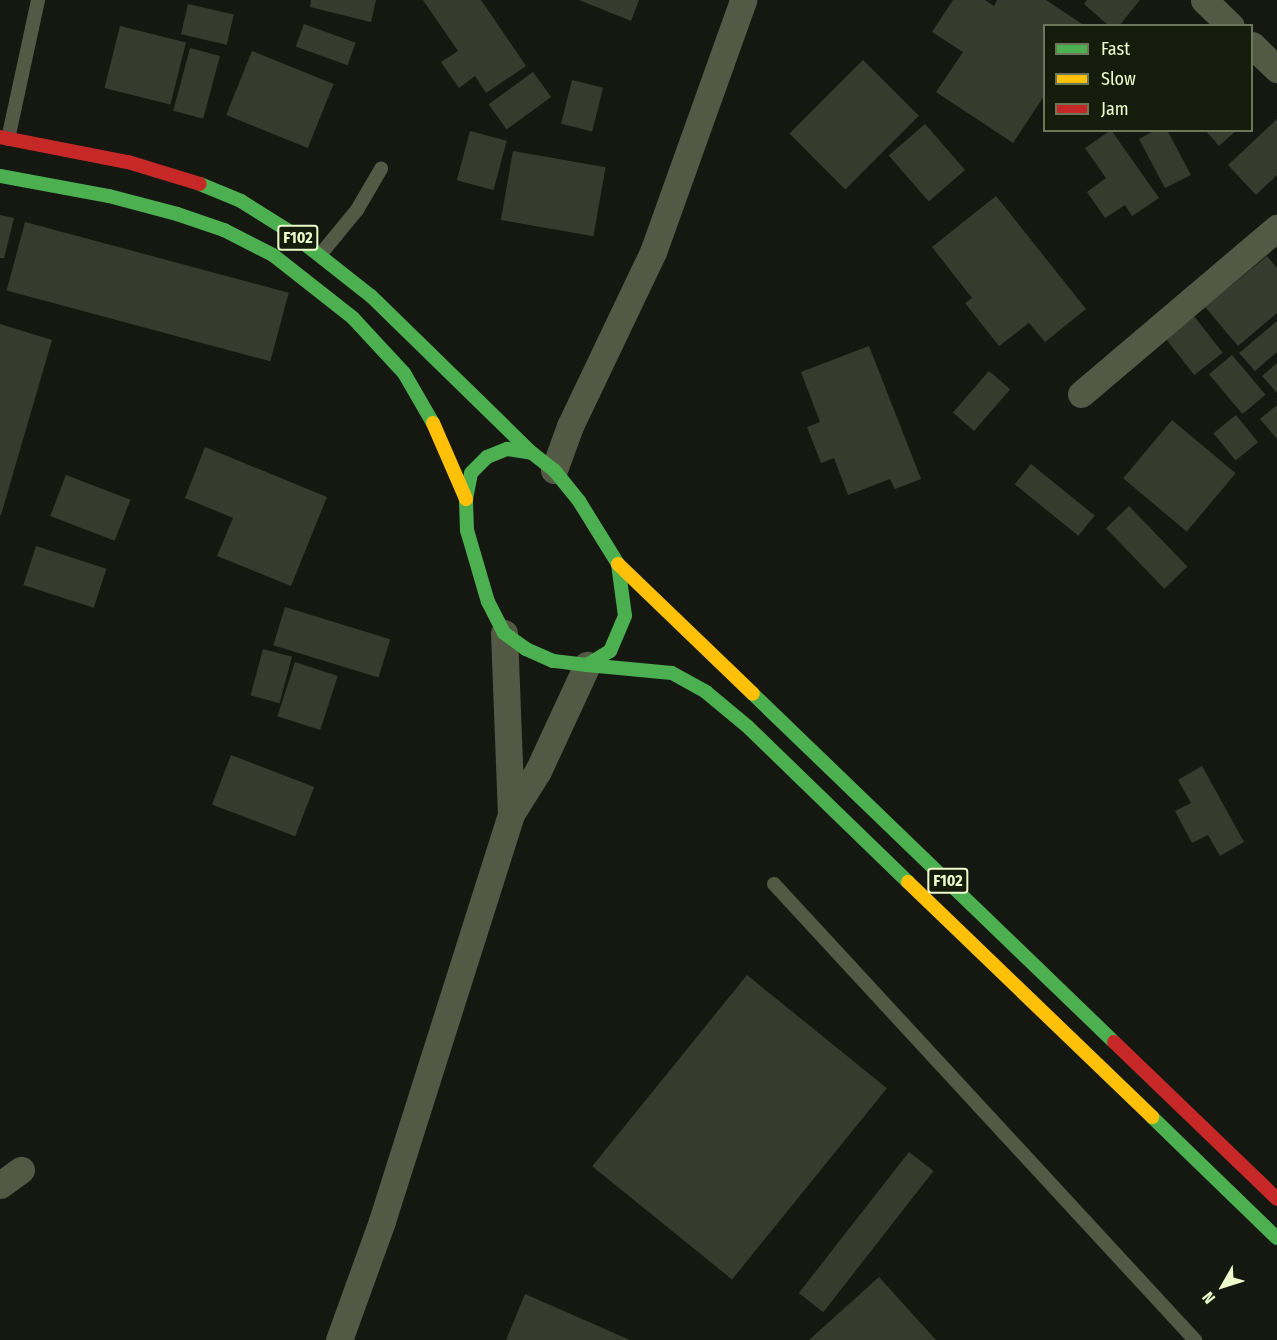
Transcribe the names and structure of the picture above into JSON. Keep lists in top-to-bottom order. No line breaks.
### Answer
{"streets":{"main road":["F102"]},"legend":["Fast","Slow","Jam"],"north":"bottom left"}
